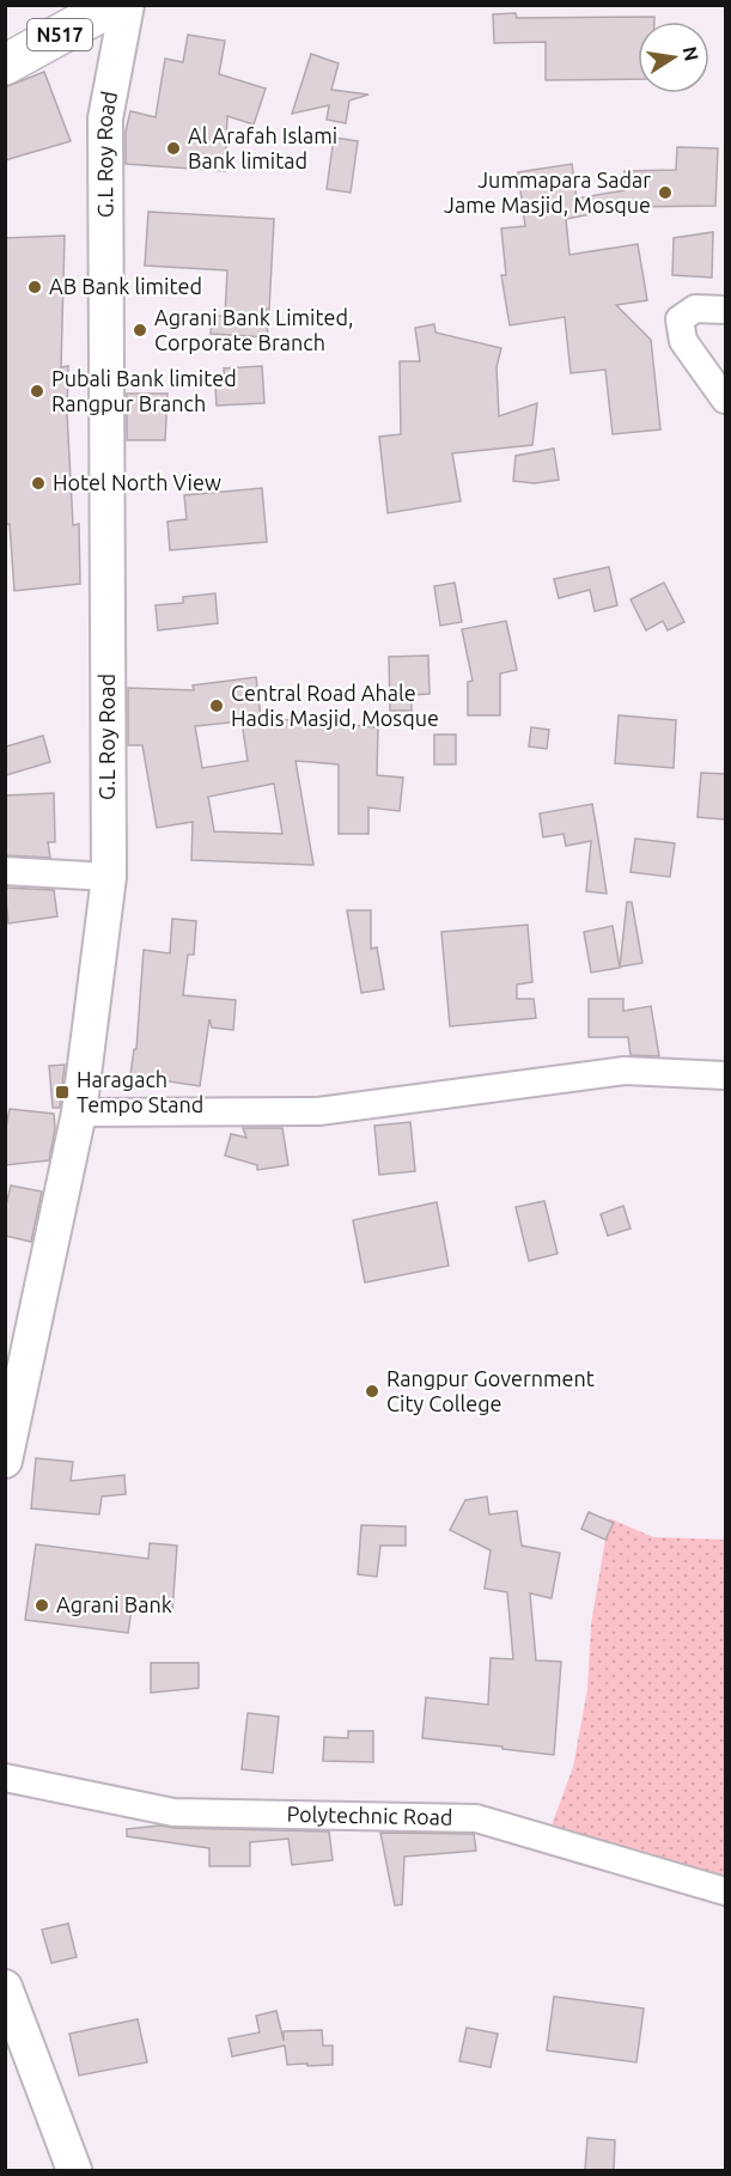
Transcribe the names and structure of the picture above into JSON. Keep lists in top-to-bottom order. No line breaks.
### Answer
{"streets":{"highway":["N517"],"main road":["G.L Roy Road"],"street":["Polytechnic Road"]},"places":{"other":["Al Arafah Islami Bank limitad","Jummapara Sadar Jame Masjid, Mosque","AB Bank limited","Agrani Bank Limited, Corporate Branch","Pubali Bank limited Rangpur Branch","Hotel North View","Central Road Ahale Hadis Masjid, Mosque","Rangpur Government City College","Agrani Bank"],"transit":["Haragach Tempo Stand"]},"north":"right"}
